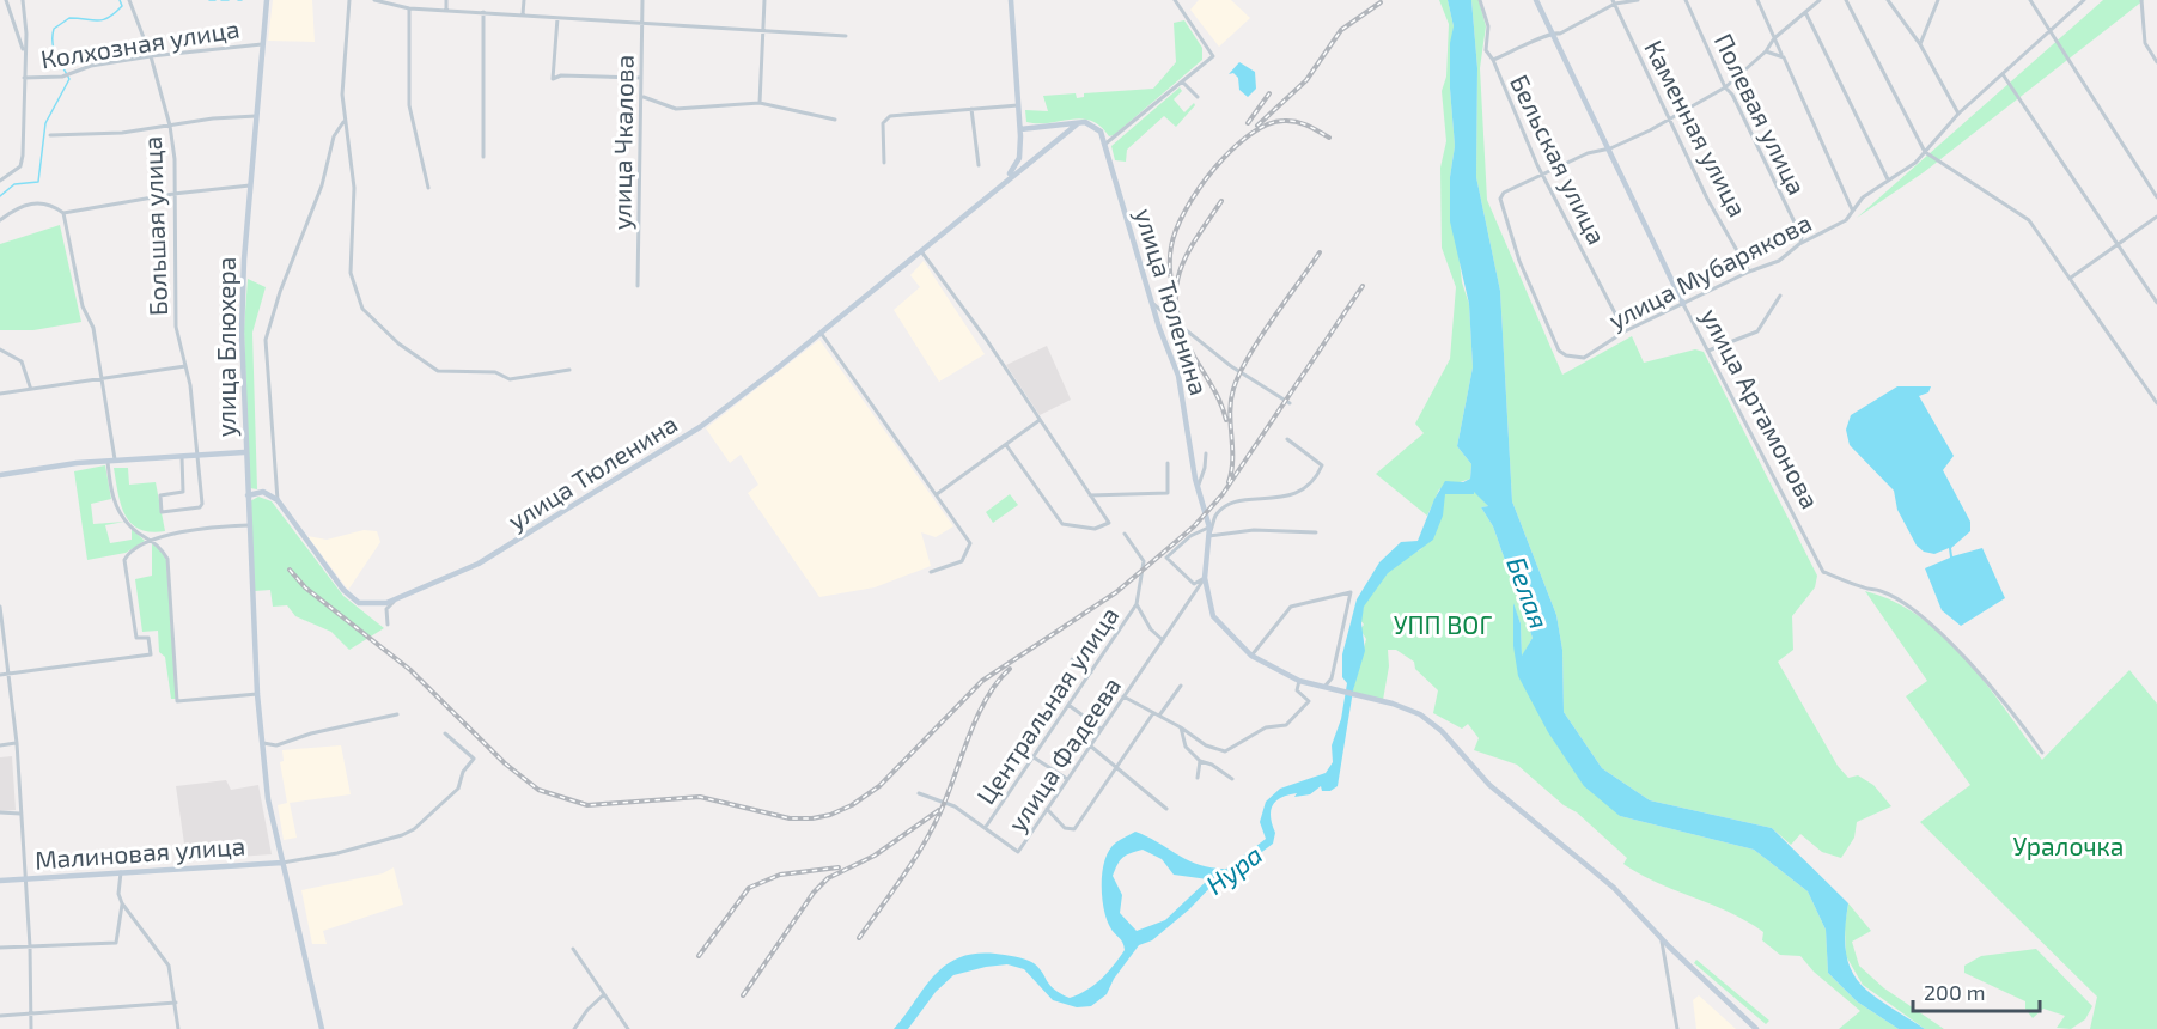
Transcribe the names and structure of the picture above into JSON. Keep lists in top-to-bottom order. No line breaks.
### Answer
{"streets":{"street":["Колхозная улица","Полевая улица","Каменная улица","улица Чкалова","Бельская улица","Большая улица","улица Мубарякова","улица Тюленина","улица Блюхера","улица Артамонова","Центральная улица","улица Фадеева","Малиновая улица"]},"crossings":[["Колхозная улица","Большая улица"],["Колхозная улица","улица Блюхера"],["Полевая улица","улица Мубарякова"],["Каменная улица","улица Мубарякова"],["Бельская улица","улица Мубарякова"],["улица Мубарякова","улица Артамонова"],["улица Тюленина","улица Фадеева"],["улица Блюхера","Малиновая улица"],["Центральная улица","улица Фадеева"]],"water":["Белая","Нура"],"parks":["УПП ВОГ","Уралочка"],"scale_bar":"200 m"}
